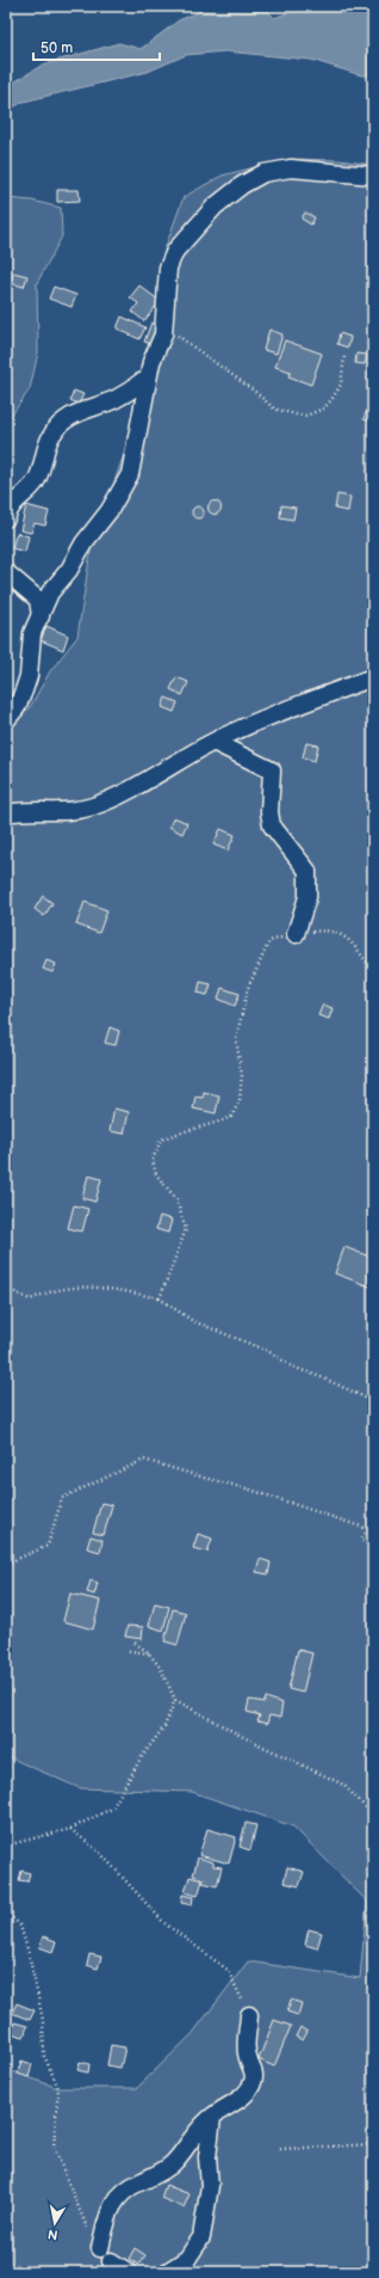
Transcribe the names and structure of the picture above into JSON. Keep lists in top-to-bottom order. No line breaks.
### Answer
{"scale_bar":"50 m","north":"bottom"}
